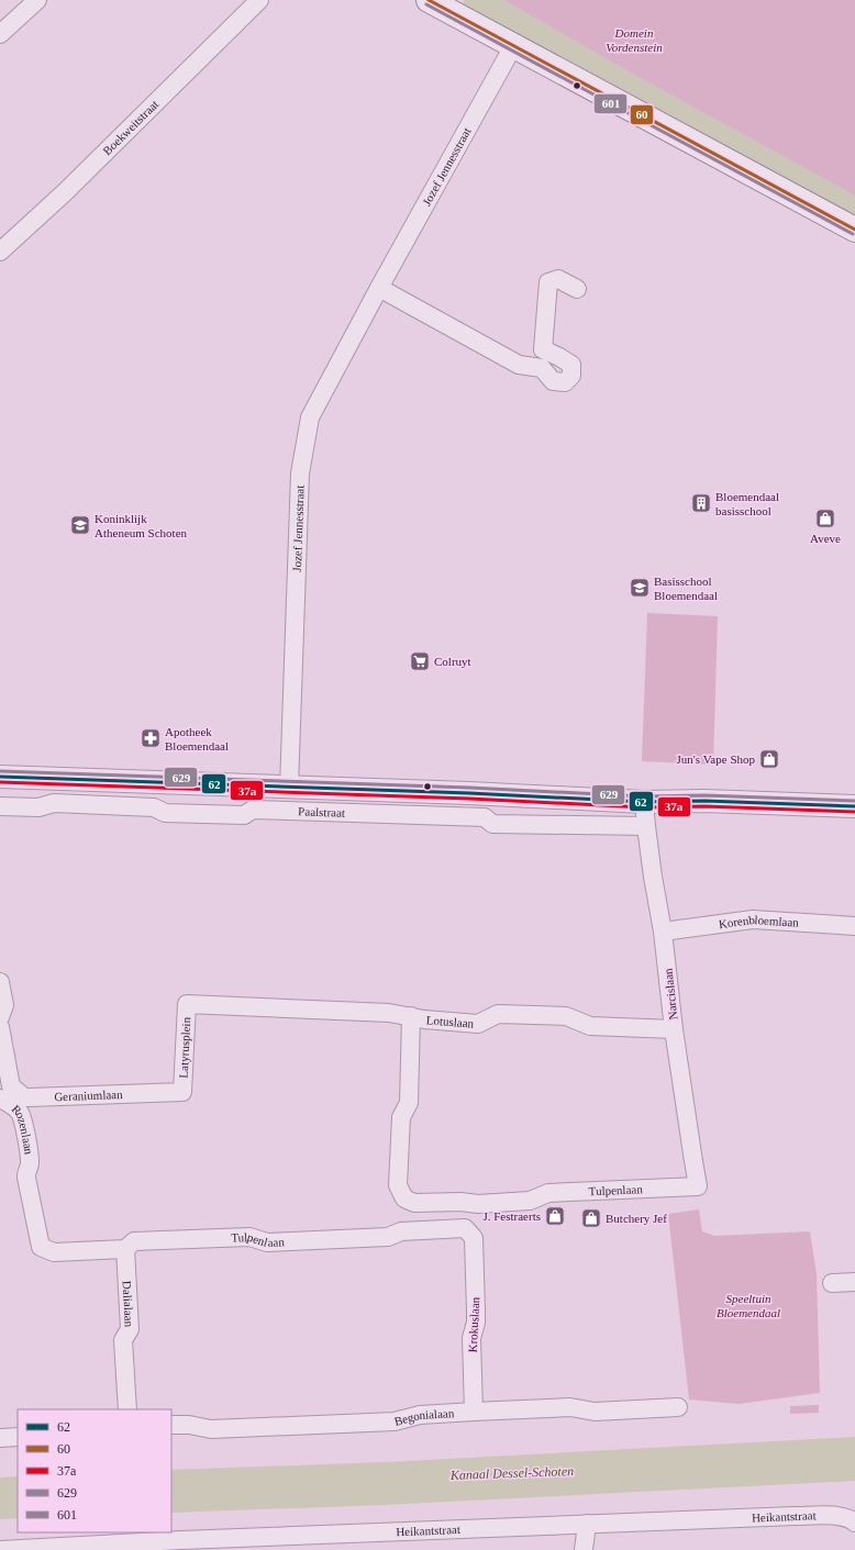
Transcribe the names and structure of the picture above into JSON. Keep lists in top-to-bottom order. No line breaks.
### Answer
{"streets":{"street":["Boekweitstraat","Jozef Jennesstraat","Paalstraat","Korenbloemlaan","Narcislaan","Lotuslaan","Latyrusplein","Geraniumlaan","Rozenlaan","Tulpenlaan","Dalialaan","Krokuslaan","Begonialaan","Heikantstraat"]},"crossings":[["Jozef Jennesstraat","Paalstraat"],["Paalstraat","Narcislaan"],["Korenbloemlaan","Narcislaan"],["Narcislaan","Lotuslaan"],["Narcislaan","Tulpenlaan"],["Lotuslaan","Latyrusplein"],["Lotuslaan","Tulpenlaan"],["Latyrusplein","Geraniumlaan"],["Geraniumlaan","Rozenlaan"],["Rozenlaan","Tulpenlaan"],["Tulpenlaan","Dalialaan"],["Tulpenlaan","Krokuslaan"],["Krokuslaan","Begonialaan"]],"water":["Kanaal Dessel-Schoten"],"parks":["Domein Vordenstein","Speeltuin Bloemendaal"],"places":{"building":["Bloemendaal basisschool"],"shop":["Aveve","Jun's Vape Shop","J. Festraerts","Butchery Jef"],"school or university":["Koninklijk Atheneum Schoten","Basisschool Bloemendaal"],"supermarket":["Colruyt"],"pharmacy":["Apotheek Bloemendaal"]},"lines":["transit line 60","transit line 601","transit line 629","transit line 62","transit line 37a"],"legend":["62","60","37a","629","601"]}
